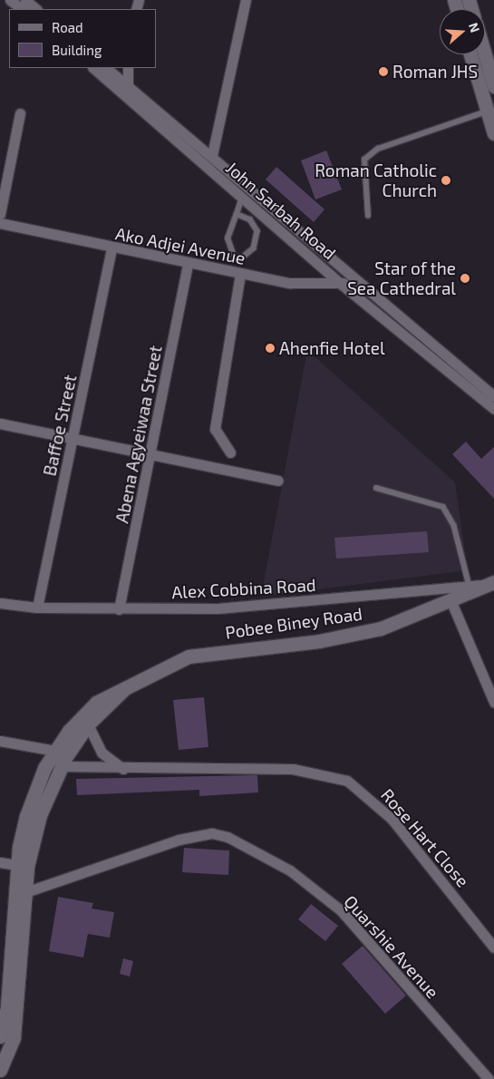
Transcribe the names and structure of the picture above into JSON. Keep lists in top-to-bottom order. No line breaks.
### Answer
{"streets":{"street":["John Sarbah Road","Ako Adjei Avenue","Baffoe Street","Abena Agyeiwaa Street","Alex Cobbina Road","Pobee Biney Road","Rose Hart Close","Quarshie Avenue"]},"crossings":[["John Sarbah Road","Ako Adjei Avenue"],["Ako Adjei Avenue","Baffoe Street"],["Ako Adjei Avenue","Abena Agyeiwaa Street"],["Baffoe Street","Alex Cobbina Road"],["Abena Agyeiwaa Street","Alex Cobbina Road"],["Alex Cobbina Road","Pobee Biney Road"],["Pobee Biney Road","Rose Hart Close"],["Pobee Biney Road","Quarshie Avenue"]],"places":["Roman JHS","Roman Catholic Church","Star of the Sea Cathedral","Ahenfie Hotel"],"legend":["Road","Building"],"north":"right"}
